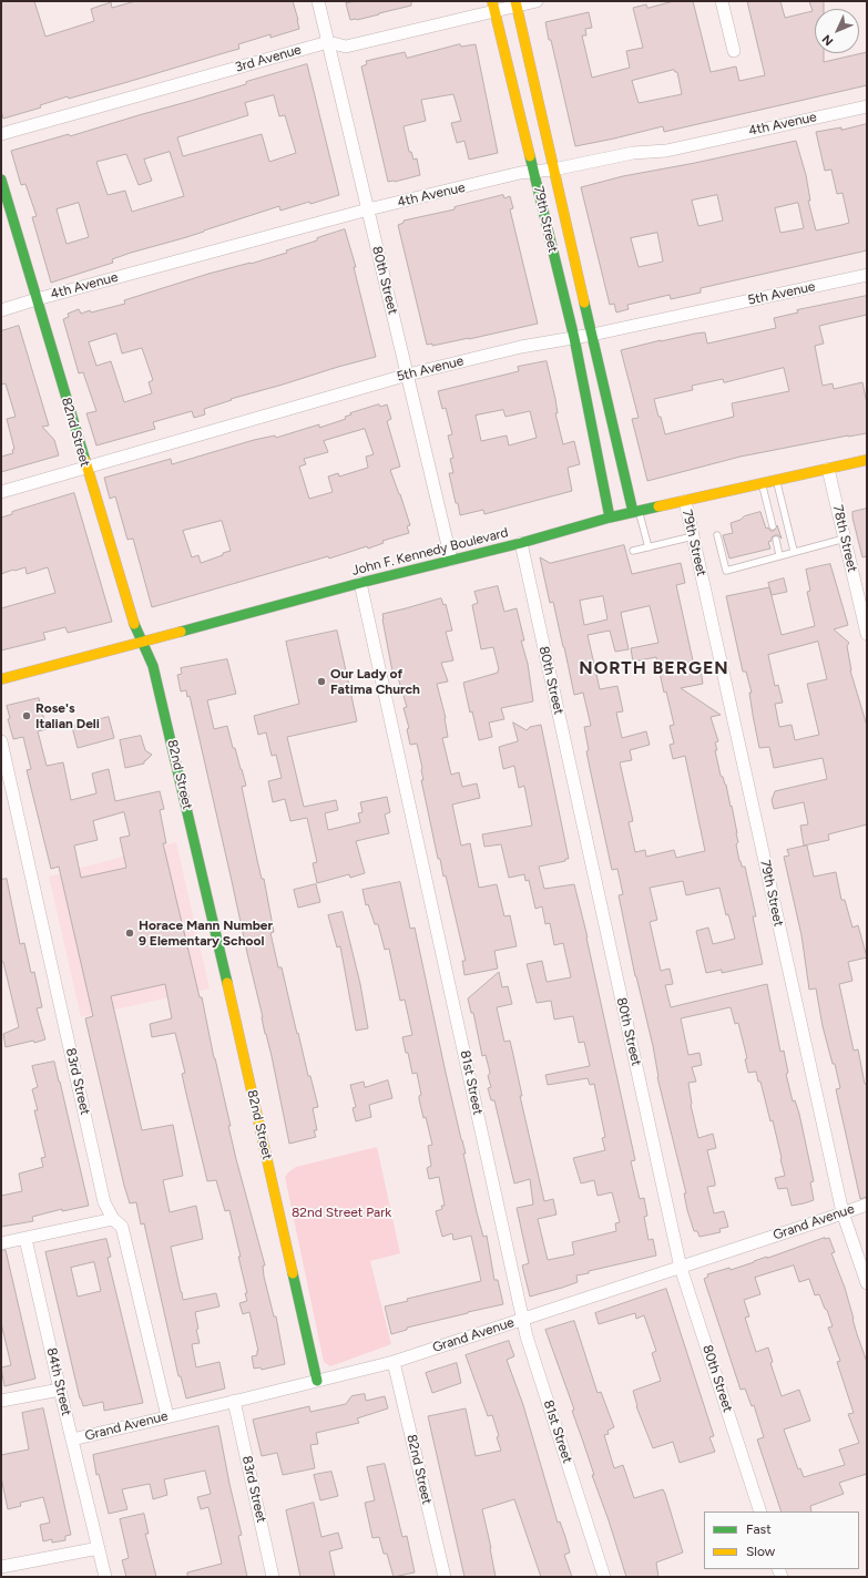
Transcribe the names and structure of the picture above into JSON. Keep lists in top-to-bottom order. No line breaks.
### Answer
{"streets":{"street":["3rd Avenue","4th Avenue","79th Street","80th Street","5th Avenue","82nd Street","78th Street","John F. Kennedy Boulevard","83rd Street","81st Street","Grand Avenue","84th Street"]},"crossings":[["3rd Avenue","79th Street"],["3rd Avenue","80th Street"],["4th Avenue","79th Street"],["4th Avenue","80th Street"],["4th Avenue","82nd Street"],["79th Street","5th Avenue"],["79th Street","John F. Kennedy Boulevard"],["79th Street","Grand Avenue"],["80th Street","5th Avenue"],["80th Street","John F. Kennedy Boulevard"],["80th Street","Grand Avenue"],["5th Avenue","82nd Street"],["82nd Street","John F. Kennedy Boulevard"],["82nd Street","Grand Avenue"],["78th Street","John F. Kennedy Boulevard"],["John F. Kennedy Boulevard","81st Street"],["83rd Street","Grand Avenue"],["81st Street","Grand Avenue"],["Grand Avenue","84th Street"]],"districts":["NORTH BERGEN"],"parks":["82nd Street Park"],"places":["Our Lady of Fatima Church","Rose's Italian Deli","Horace Mann Number 9 Elementary School"],"legend":["Fast","Slow"],"north":"bottom left"}
